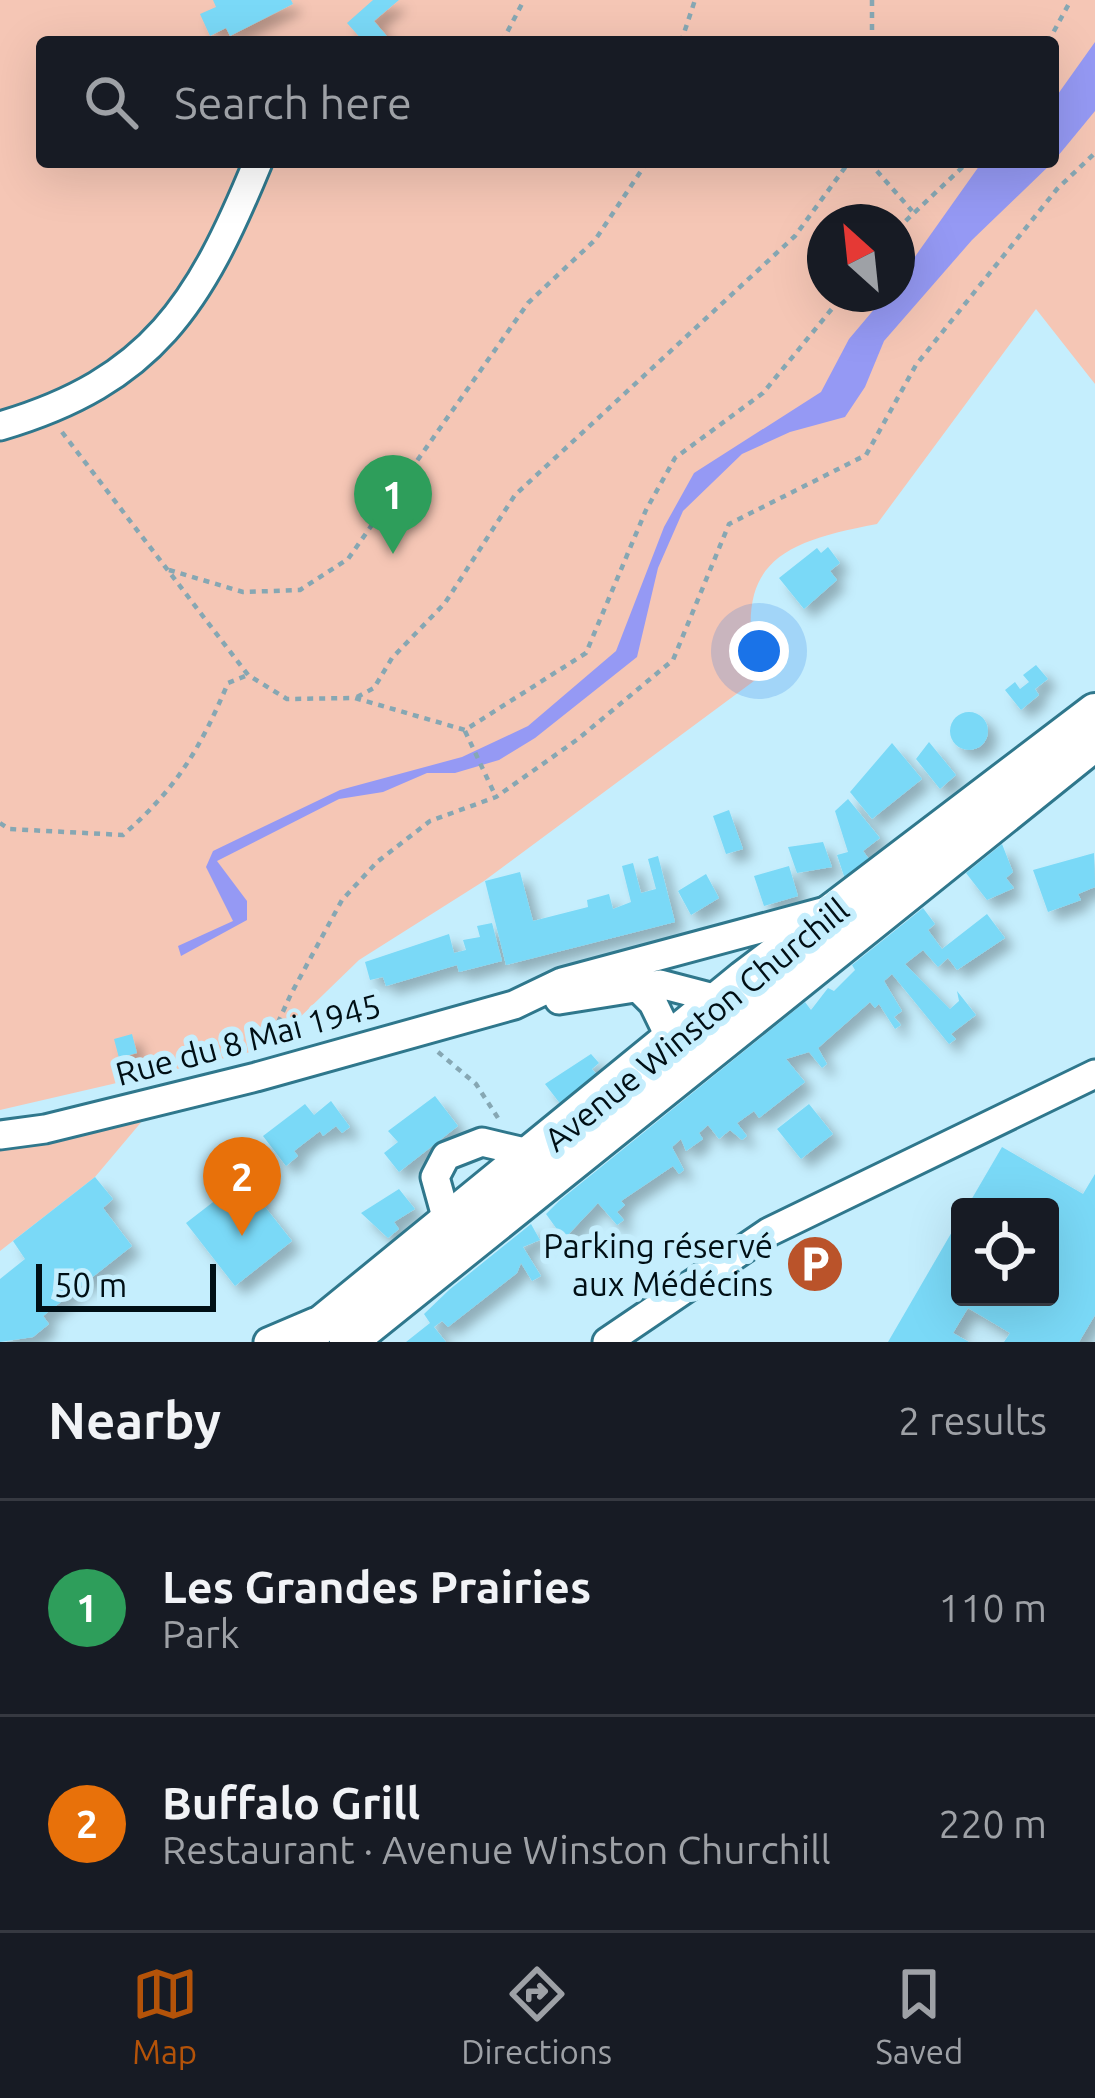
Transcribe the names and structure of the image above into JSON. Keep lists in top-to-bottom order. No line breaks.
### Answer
{"streets":{"main road":["Avenue Winston Churchill"],"street":["Rue du 8 Mai 1945"]},"crossings":[["Avenue Winston Churchill","Rue du 8 Mai 1945"]],"places":{"parking":["Parking réservé aux Médécins"]},"scale_bar":"50 m","north":"top left","page":{"search":"Search here","pins":["1","2"],"scale":"50 m","heading":["Nearby","2 results"],"list":[{"mark":"1","name":"Les Grandes Prairies","note":"Park","value":"110 m"},{"mark":"2","name":"Buffalo Grill","note":"Restaurant · Avenue Winston Churchill","value":"220 m"}],"nav":["Map","Directions","Saved"]}}
